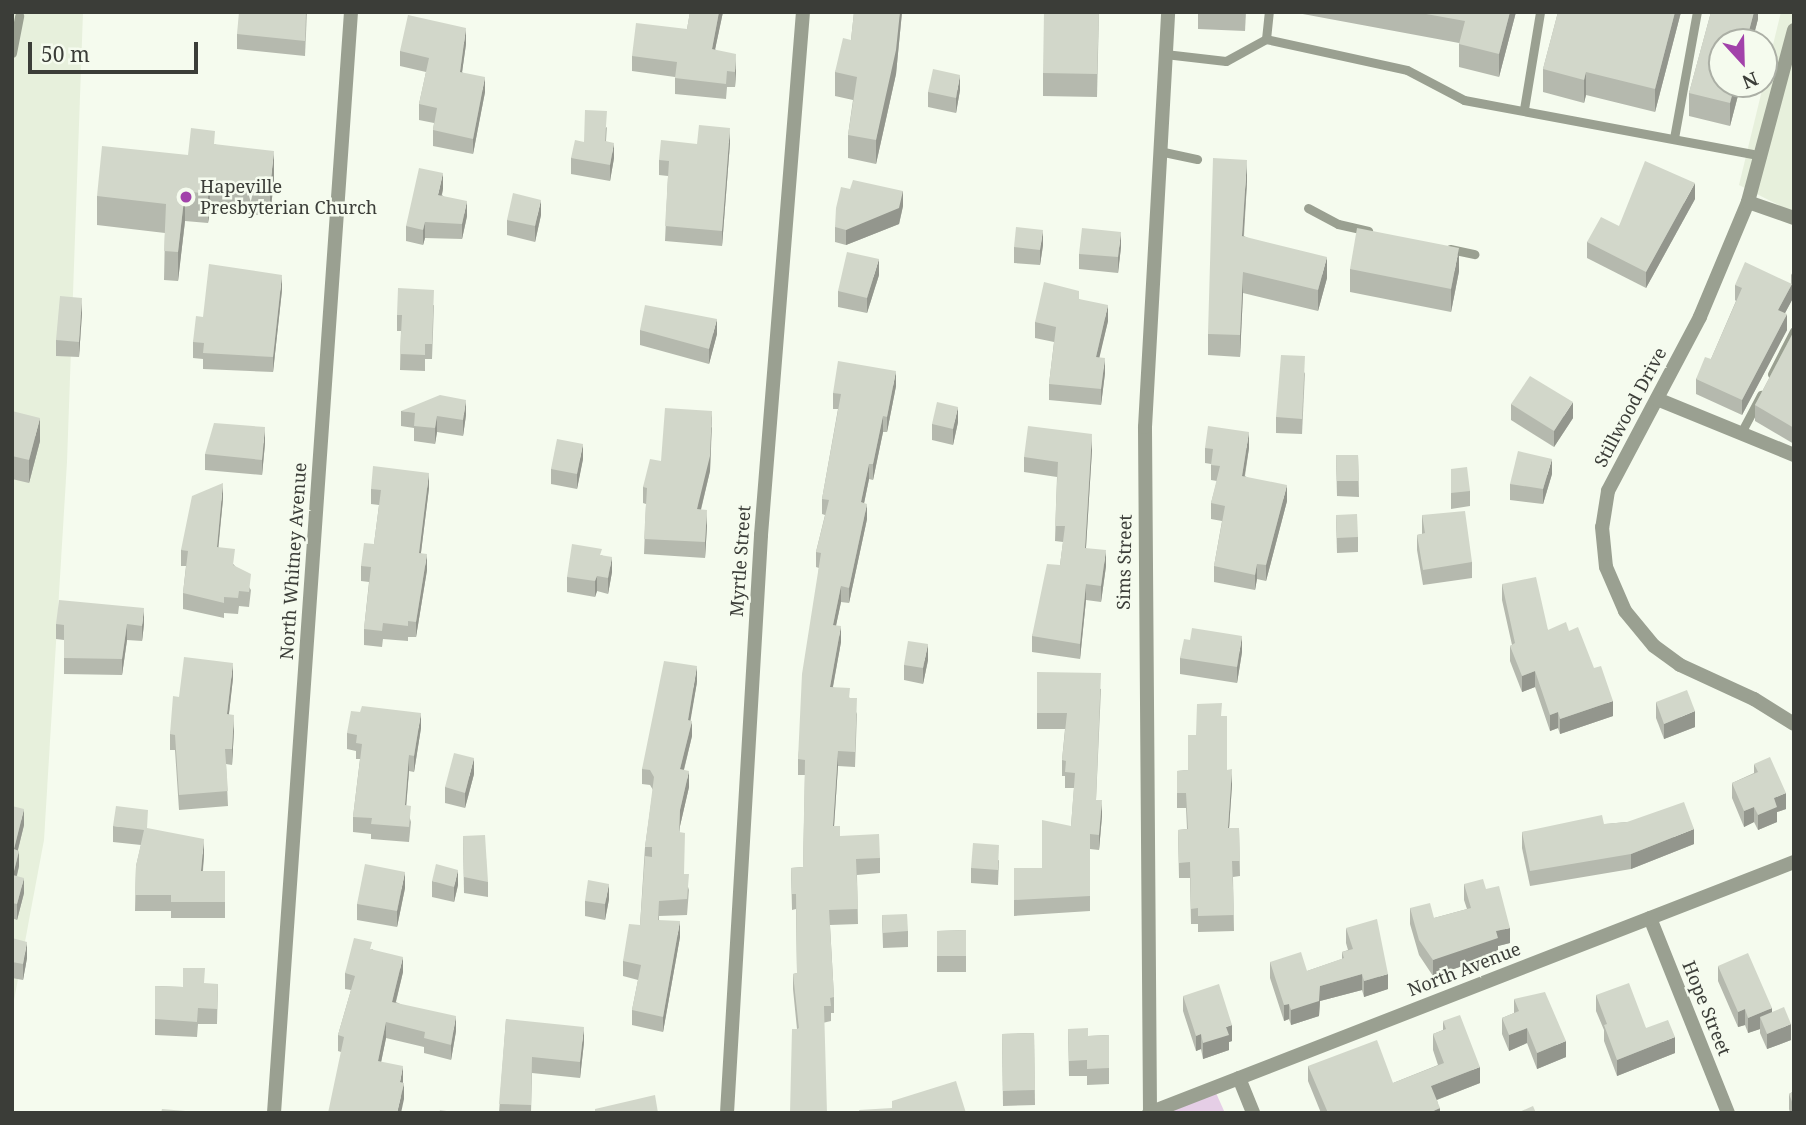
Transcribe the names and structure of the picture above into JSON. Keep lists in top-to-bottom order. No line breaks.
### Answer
{"streets":{"street":["Stillwood Drive","North Whitney Avenue","Myrtle Street","Sims Street","North Avenue","Hope Street"]},"crossings":[["Sims Street","North Avenue"],["North Avenue","Hope Street"]],"places":["Hapeville Presbyterian Church"],"scale_bar":"50 m","north":"bottom"}
